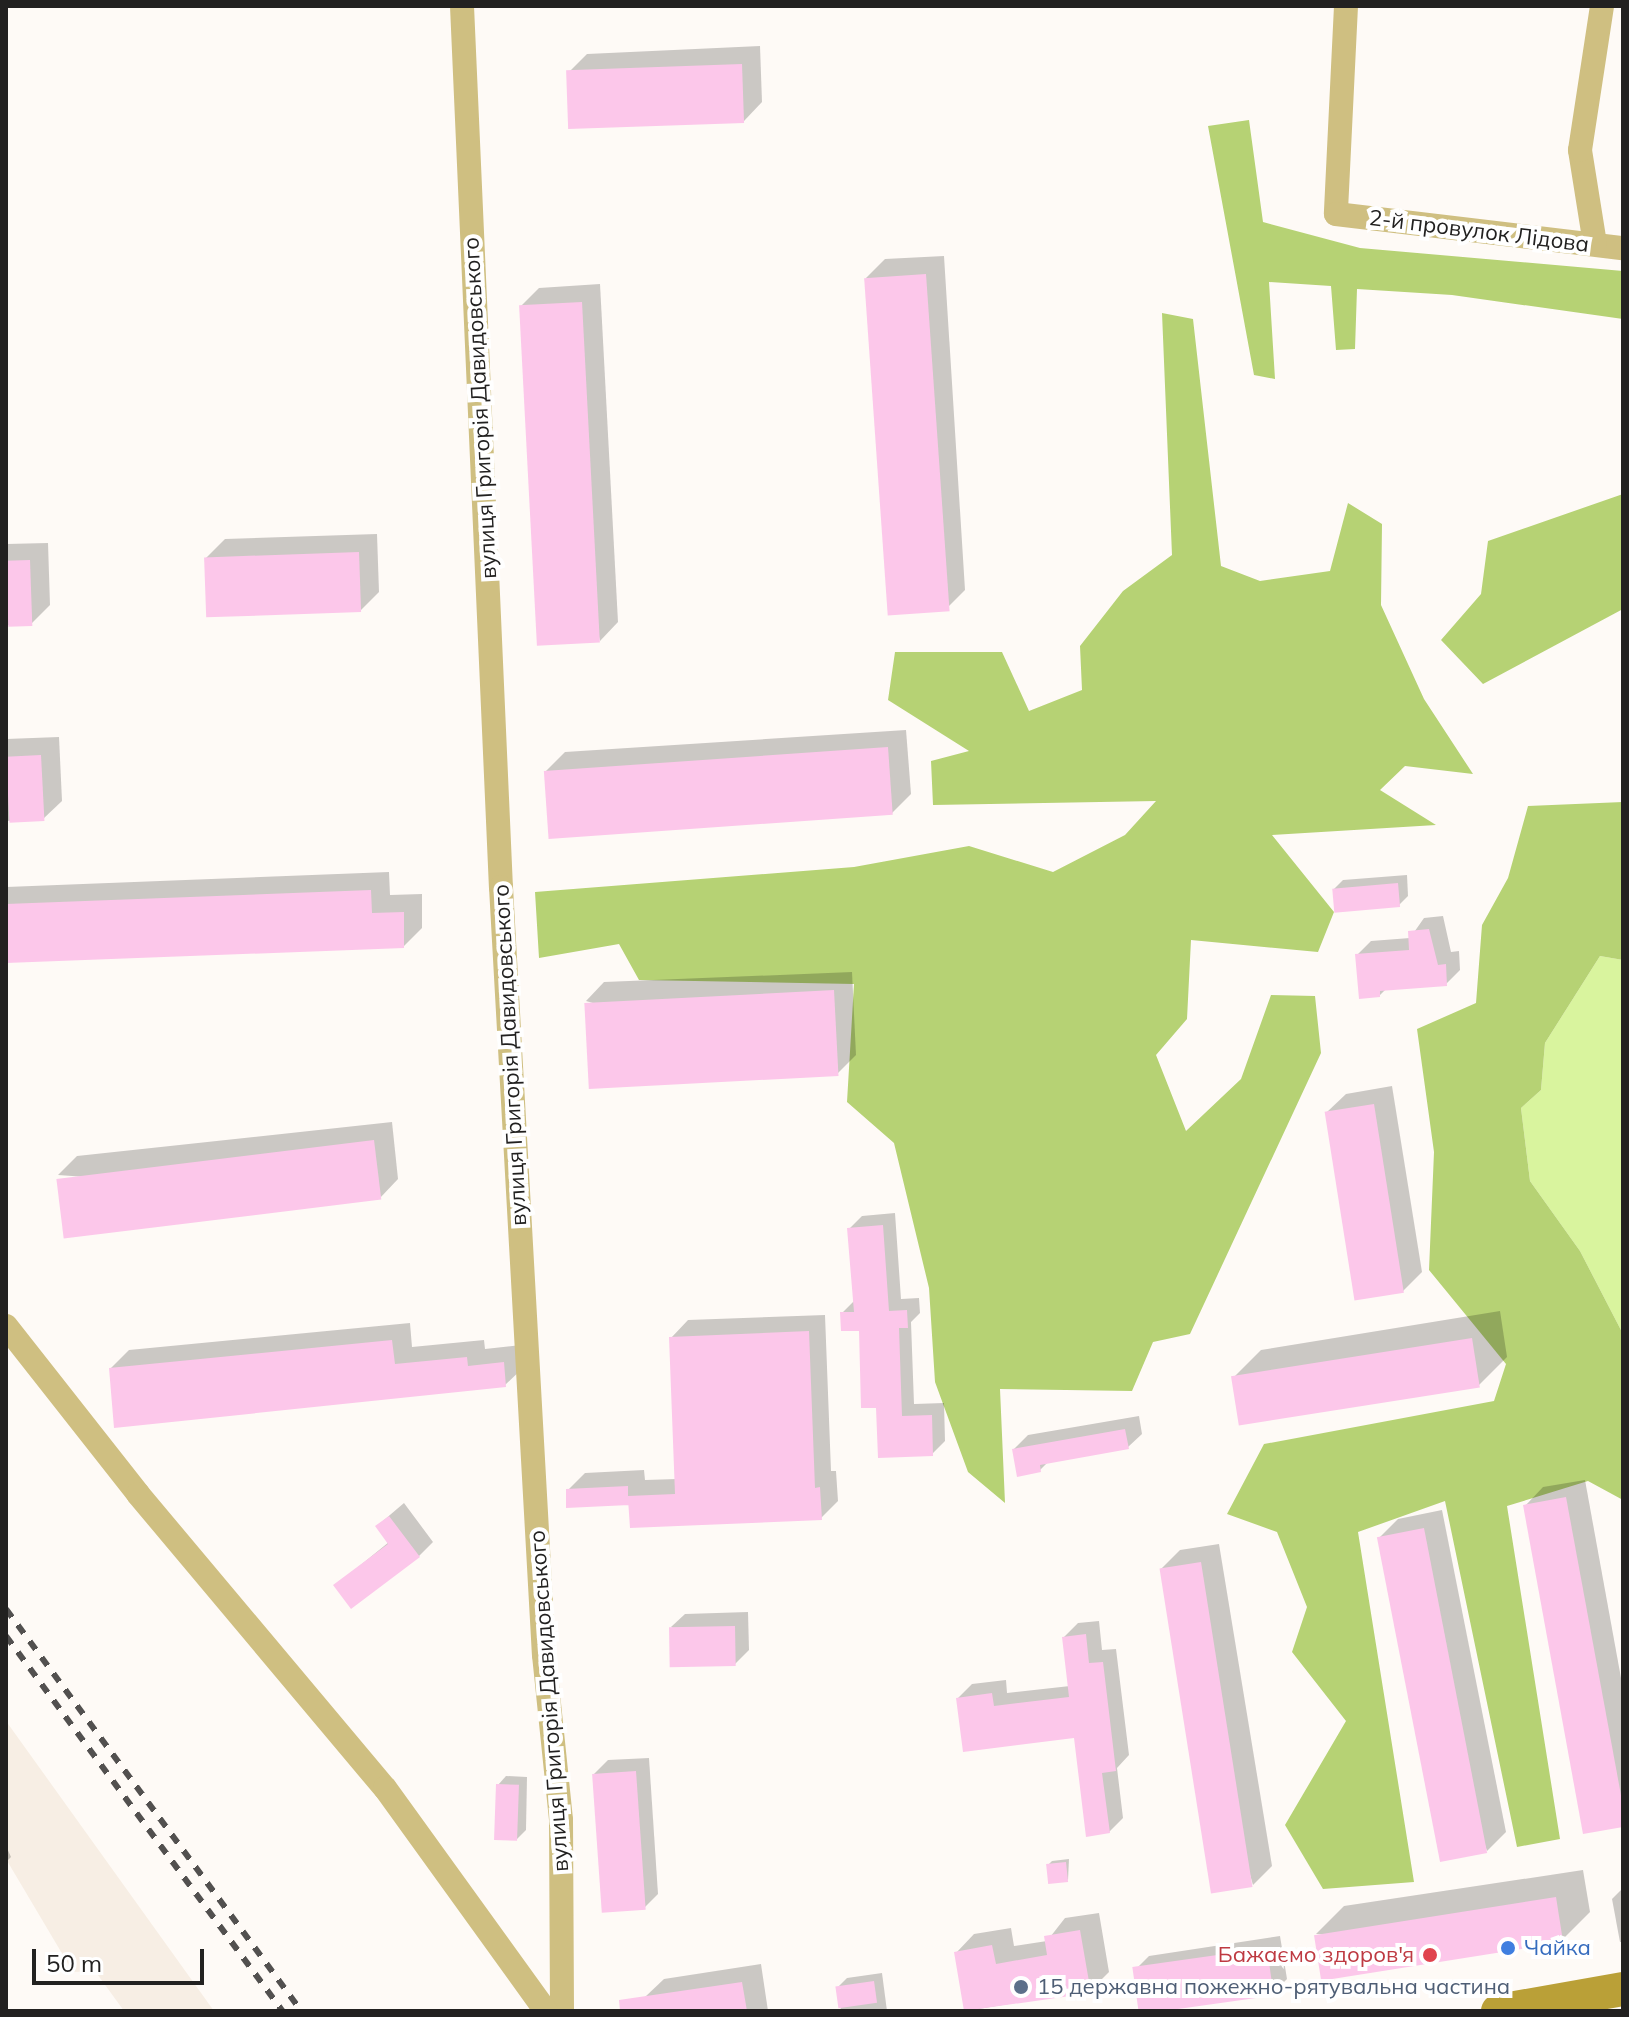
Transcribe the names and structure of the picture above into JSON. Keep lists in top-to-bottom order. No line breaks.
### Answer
{"streets":{"street":["2-й провулок Лідова","вулиця Григорія Давидовського"]},"places":["Чайка","Бажаємо здоров'я","15 державна пожежно-рятувальна частина"],"scale_bar":"50 m"}
